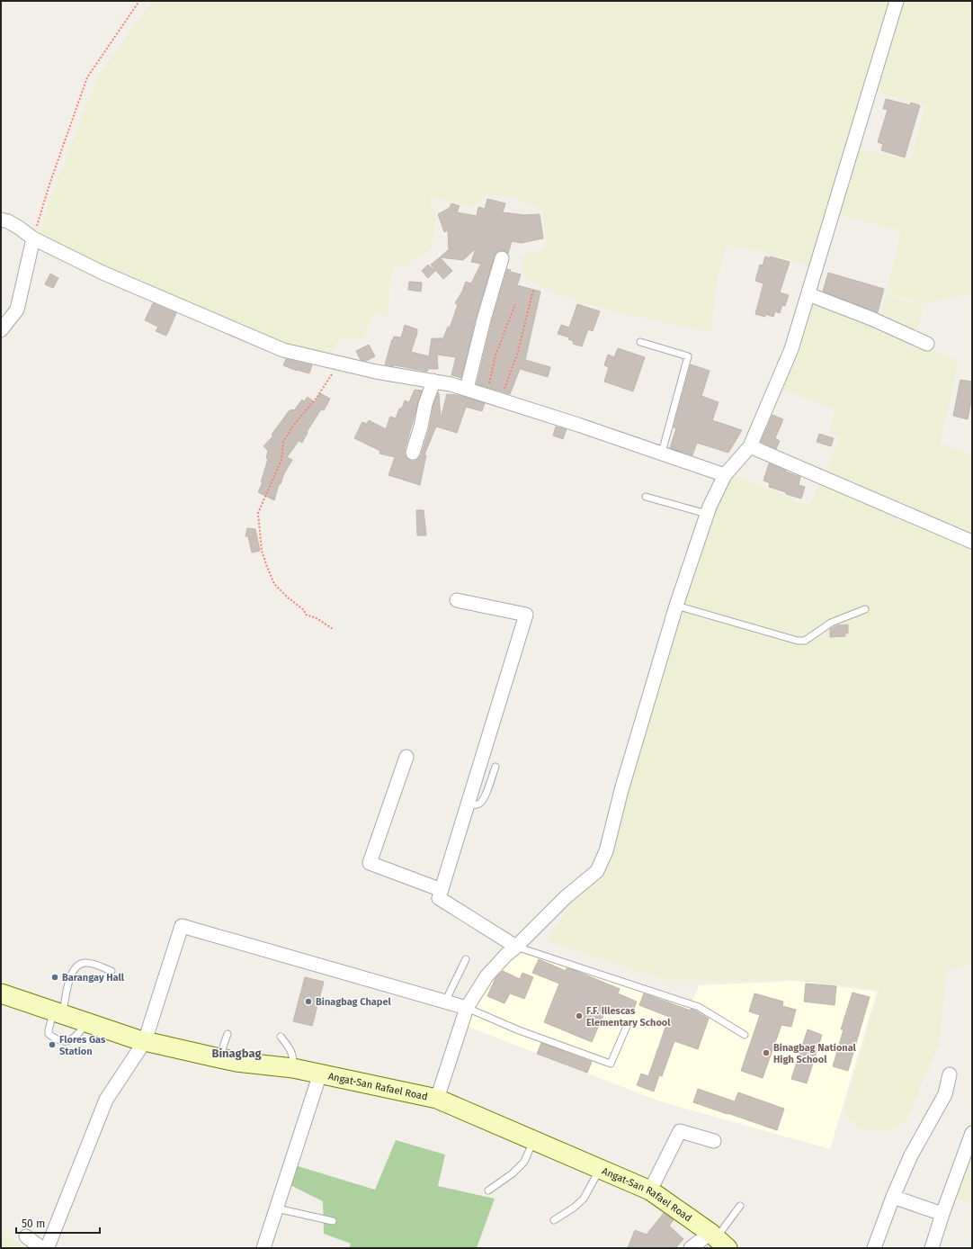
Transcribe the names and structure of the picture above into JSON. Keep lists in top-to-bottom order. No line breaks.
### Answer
{"streets":{"main road":["Angat-San Rafael Road"]},"districts":["Binagbag"],"places":["Barangay Hall","Binagbag Chapel","F.F. Illescas Elementary School","Flores Gas Station","Binagbag National High School"],"scale_bar":"50 m"}
